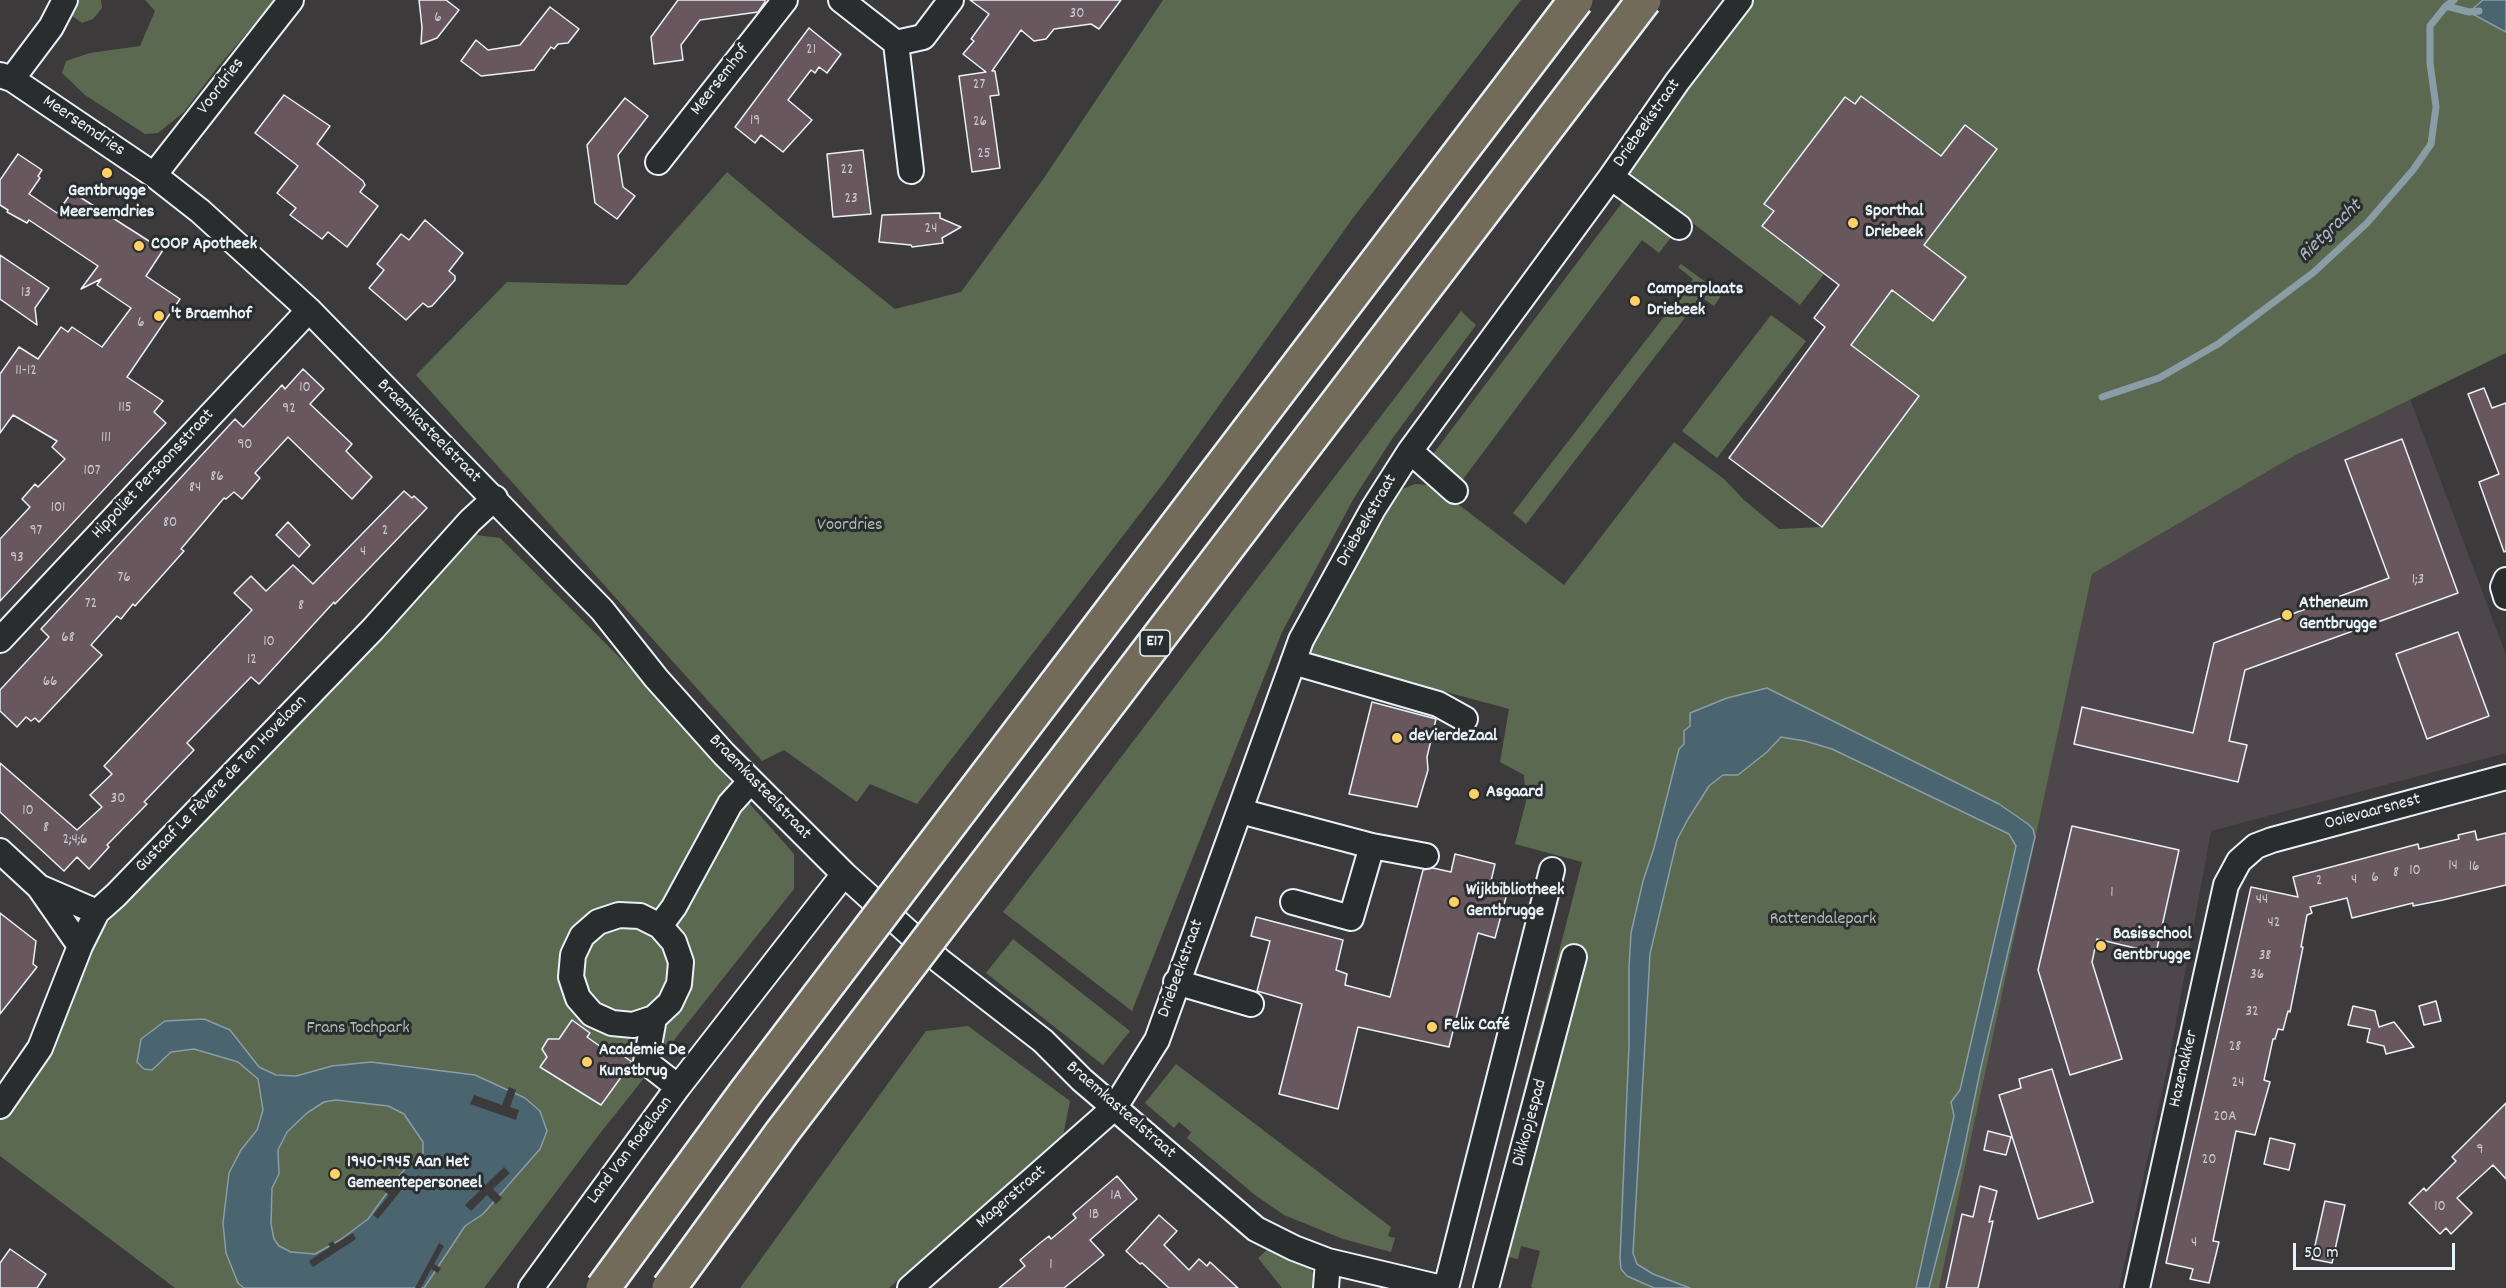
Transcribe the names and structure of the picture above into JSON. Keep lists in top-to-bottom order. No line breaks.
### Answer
{"streets":{"highway":["E17"],"street":["Meersemhof","Voordries","Driebeekstraat","Meersemdries","Braemkasteelstraat","Hippoliet Persoonsstraat","Gustaaf Le Fèvere de Ten Hovelaan","Ooievaarsnest","Hazenakker","Dikkopjespad","Land Van Rodelaan","Magerstraat"]},"crossings":[["Voordries","Meersemdries"],["Voordries","Braemkasteelstraat"],["Driebeekstraat","Braemkasteelstraat"],["Driebeekstraat","Magerstraat"],["Meersemdries","Braemkasteelstraat"],["Braemkasteelstraat","Hippoliet Persoonsstraat"],["Braemkasteelstraat","Gustaaf Le Fèvere de Ten Hovelaan"],["Braemkasteelstraat","Land Van Rodelaan"],["Braemkasteelstraat","Magerstraat"],["Ooievaarsnest","Hazenakker"]],"water":["Rietgracht"],"parks":["Voordries","Rattendalepark","Frans Tochpark"],"places":["Gentbrugge Meersemdries","Sporthal Driebeek","COOP Apotheek","Camperplaats Driebeek","'t Braemhof","Atheneum Gentbrugge","deVierdeZaal","Asgaard","Wijkbibliotheek Gentbrugge","Basisschool Gentbrugge","Felix Café","Academie De Kunstbrug","1940-1945 Aan Het Gemeentepersoneel"],"house_numbers":["30","6","21","27","19","26","25","22","23","24","13","6","11-12","10","115","92","111","90","107","86","84","101","80","97","2","4","93","76","1;3","72","8","68","10","12","66","30","10","8","2;4;6","14","16","10","8","6","4","2","1","44","42","38","36","32","28","24","20A","9","20","1A","10","1B","4","1"],"scale_bar":"50 m"}
